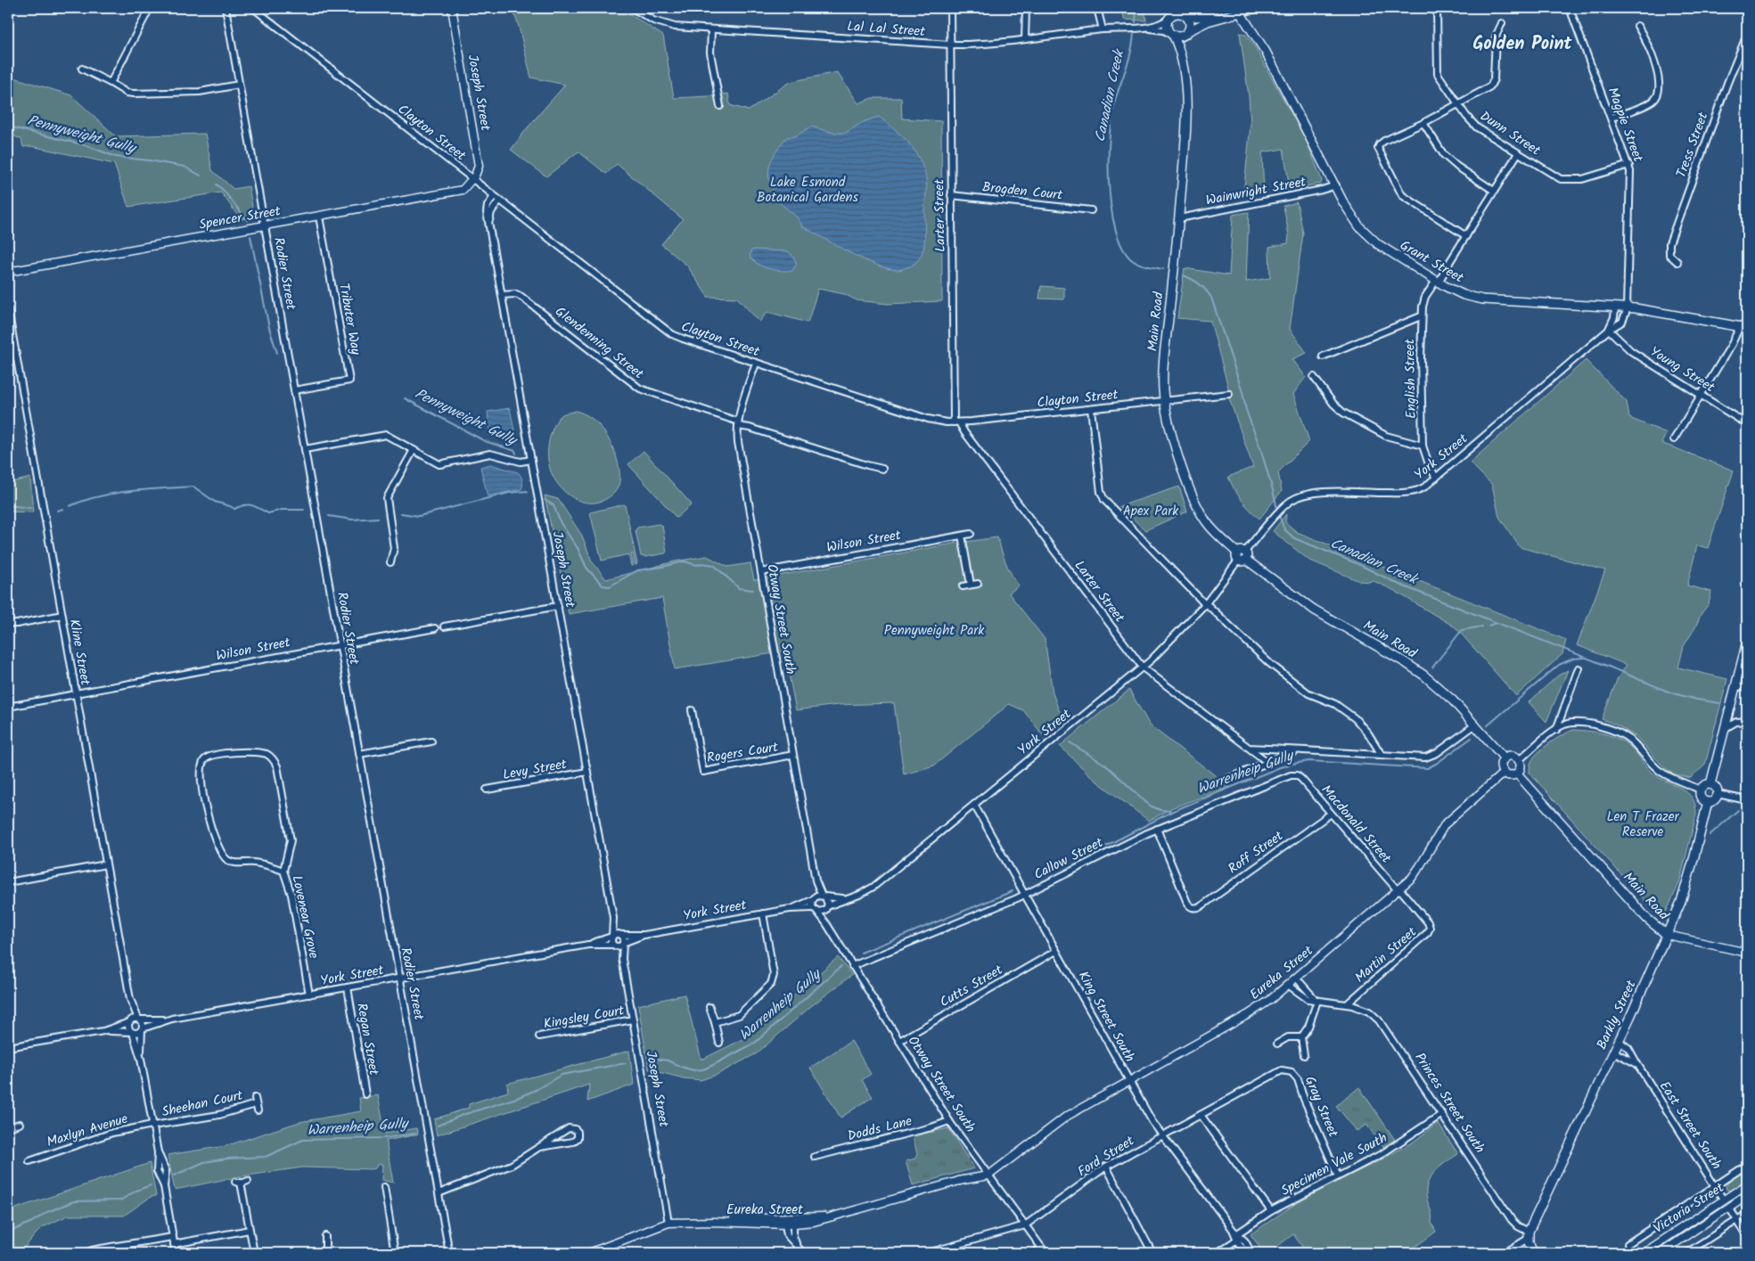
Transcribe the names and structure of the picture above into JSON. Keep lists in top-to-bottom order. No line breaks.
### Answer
{"streets":{"main road":["Grant Street","Main Road","Barkly Street"],"street":["Lal Lal Street","Joseph Street","Magpie Street","Clayton Street","Dunn Street","Tress Street","Brogden Court","Wainwright Street","Larter Street","Spencer Street","Rodier Street","Tributer Way","Glendenning Street","Young Street","English Street","York Street","Wilson Street","Otway Street South","Kline Street","Rogers Court","Levy Street","Macdonald Street","Roff Street","Callow Street","Lovenear Grove","Martin Street","Eureka Street","Cutts Street","King Street South","Kingsley Court","Regan Street","Princes Street South","Sheehan Court","Gray Street","East Street South","Dodds Lane","Maxlyn Avenue","Ford Street","Specimen Vale South","Victoria Street"]},"crossings":[["Lal Lal Street","Larter Street"],["Lal Lal Street","Main Road"],["Joseph Street","Clayton Street"],["Joseph Street","Spencer Street"],["Joseph Street","Glendenning Street"],["Joseph Street","York Street"],["Joseph Street","Levy Street"],["Joseph Street","Eureka Street"],["Joseph Street","Kingsley Court"],["Magpie Street","Dunn Street"],["Magpie Street","Grant Street"],["Magpie Street","York Street"],["Clayton Street","Larter Street"],["Clayton Street","Spencer Street"],["Clayton Street","Main Road"],["Clayton Street","Otway Street South"],["Dunn Street","English Street"],["Brogden Court","Larter Street"],["Wainwright Street","Grant Street"],["Wainwright Street","Main Road"],["Larter Street","York Street"],["Spencer Street","Rodier Street"],["Spencer Street","Tributer Way"],["Grant Street","English Street"],["Grant Street","York Street"],["Rodier Street","Tributer Way"],["Rodier Street","York Street"],["Rodier Street","Wilson Street"],["Main Road","York Street"],["Main Road","Eureka Street"],["Main Road","Barkly Street"],["Glendenning Street","Otway Street South"],["Young Street","York Street"],["English Street","York Street"],["York Street","Otway Street South"],["York Street","Kline Street"],["York Street","Lovenear Grove"],["York Street","King Street South"],["York Street","Regan Street"],["Wilson Street","Otway Street South"],["Wilson Street","Kline Street"],["Otway Street South","Rogers Court"],["Otway Street South","Callow Street"],["Otway Street South","Eureka Street"],["Otway Street South","Cutts Street"],["Otway Street South","Dodds Lane"],["Otway Street South","Ford Street"],["Macdonald Street","Roff Street"],["Macdonald Street","Callow Street"],["Macdonald Street","Martin Street"],["Macdonald Street","Eureka Street"],["Roff Street","Callow Street"],["Callow Street","King Street South"],["Martin Street","Princes Street South"],["Eureka Street","King Street South"],["Eureka Street","Princes Street South"],["Cutts Street","King Street South"],["Barkly Street","Princes Street South"],["Barkly Street","East Street South"],["King Street South","Ford Street"],["King Street South","Specimen Vale South"],["Princes Street South","Specimen Vale South"],["Sheehan Court","Maxlyn Avenue"],["Gray Street","Ford Street"],["Gray Street","Specimen Vale South"],["East Street South","Victoria Street"]],"districts":["Golden Point"],"water":["Canadian Creek","Pennyweight Gully","Warrenheip Gully"],"parks":["Lake Esmond Botanical Gardens","Apex Park","Pennyweight Park","Len T Frazer Reserve"]}
